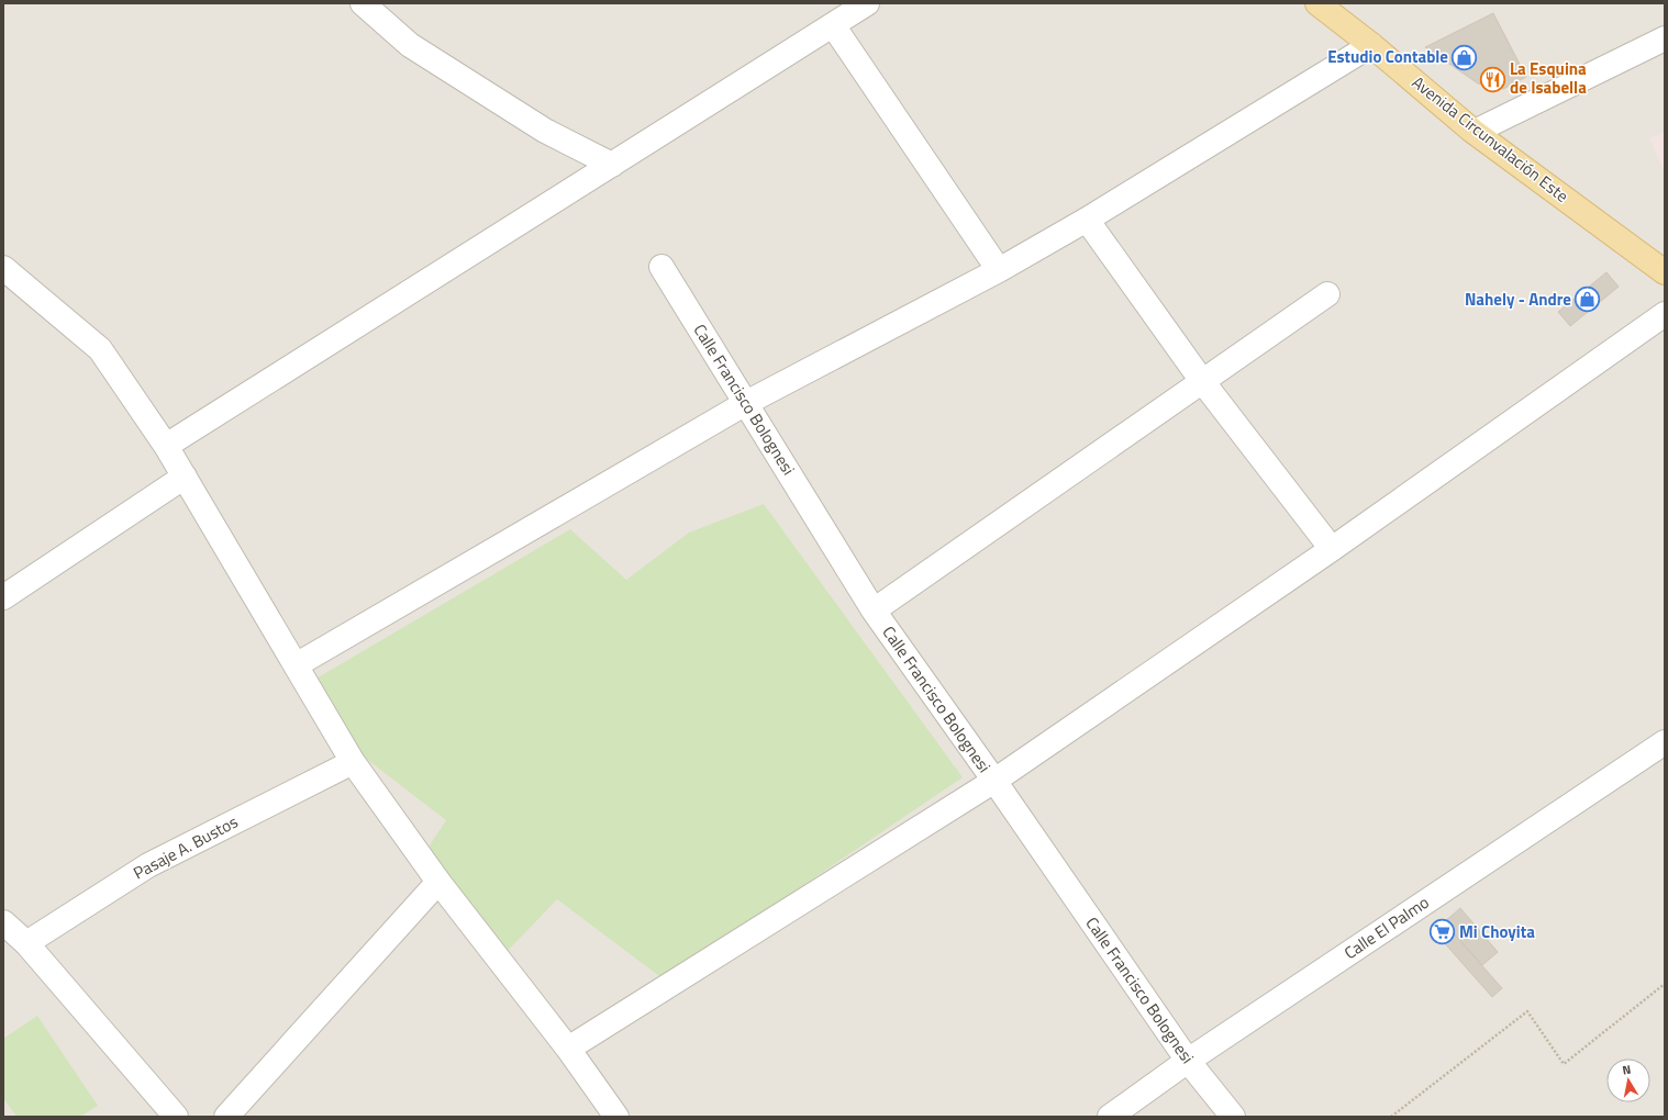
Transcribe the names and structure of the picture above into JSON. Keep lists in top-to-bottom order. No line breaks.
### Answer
{"streets":{"main road":["Avenida Circunvalación Este"],"street":["Calle Francisco Bolognesi","Pasaje A. Bustos","Calle El Palmo"]},"crossings":[["Calle Francisco Bolognesi","Calle El Palmo"]],"places":{"shop":["Estudio Contable","Nahely - Andre"],"restaurant":["La Esquina de Isabella"],"supermarket":["Mi Choyita"]},"north":"top"}
